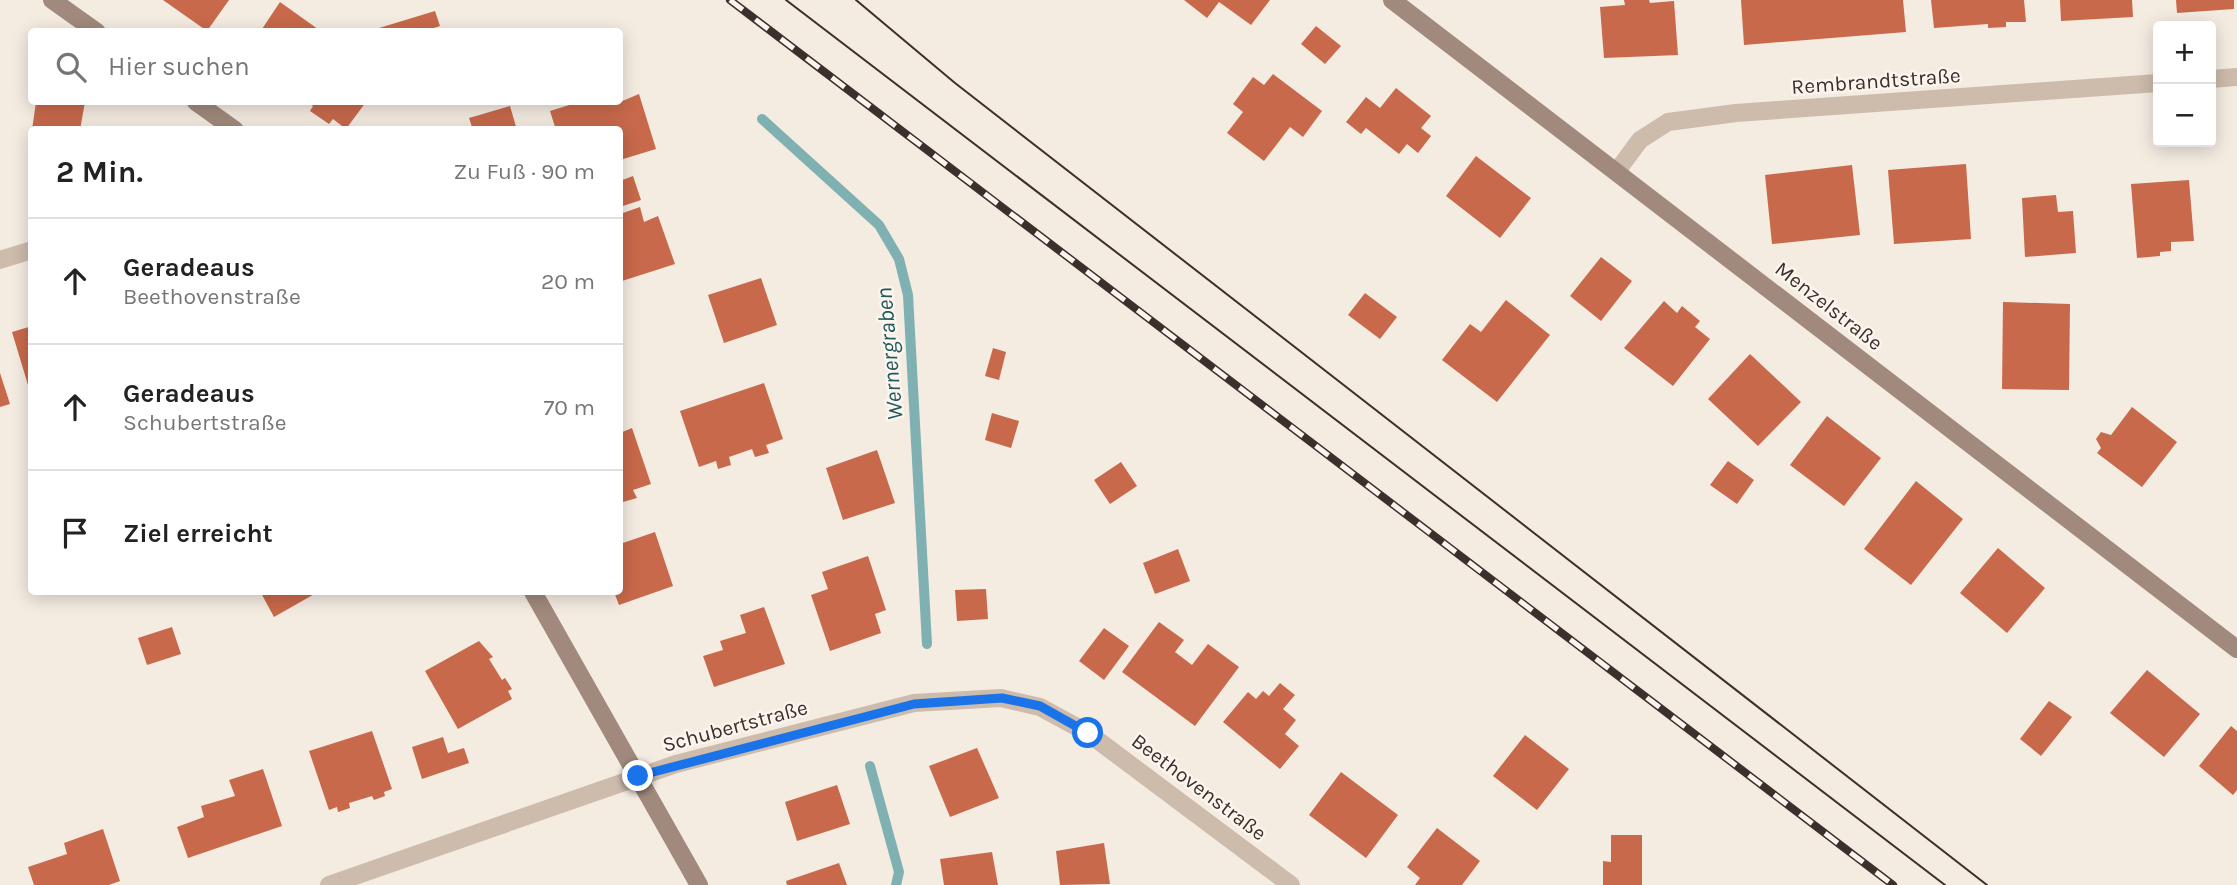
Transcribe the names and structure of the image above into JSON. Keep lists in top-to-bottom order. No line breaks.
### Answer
{"streets":{"street":["Rembrandtstraße","Menzelstraße","Schubertstraße","Beethovenstraße"]},"crossings":[["Rembrandtstraße","Menzelstraße"],["Schubertstraße","Beethovenstraße"]],"water":["Wernergraben"],"page":{"map_buttons":["+","−"],"search":"Hier suchen","heading":["2 Min.","Zu Fuß · 90 m"],"list":[["Geradeaus","Beethovenstraße","20 m"],["Geradeaus","Schubertstraße","70 m"],"Ziel erreicht"]}}
